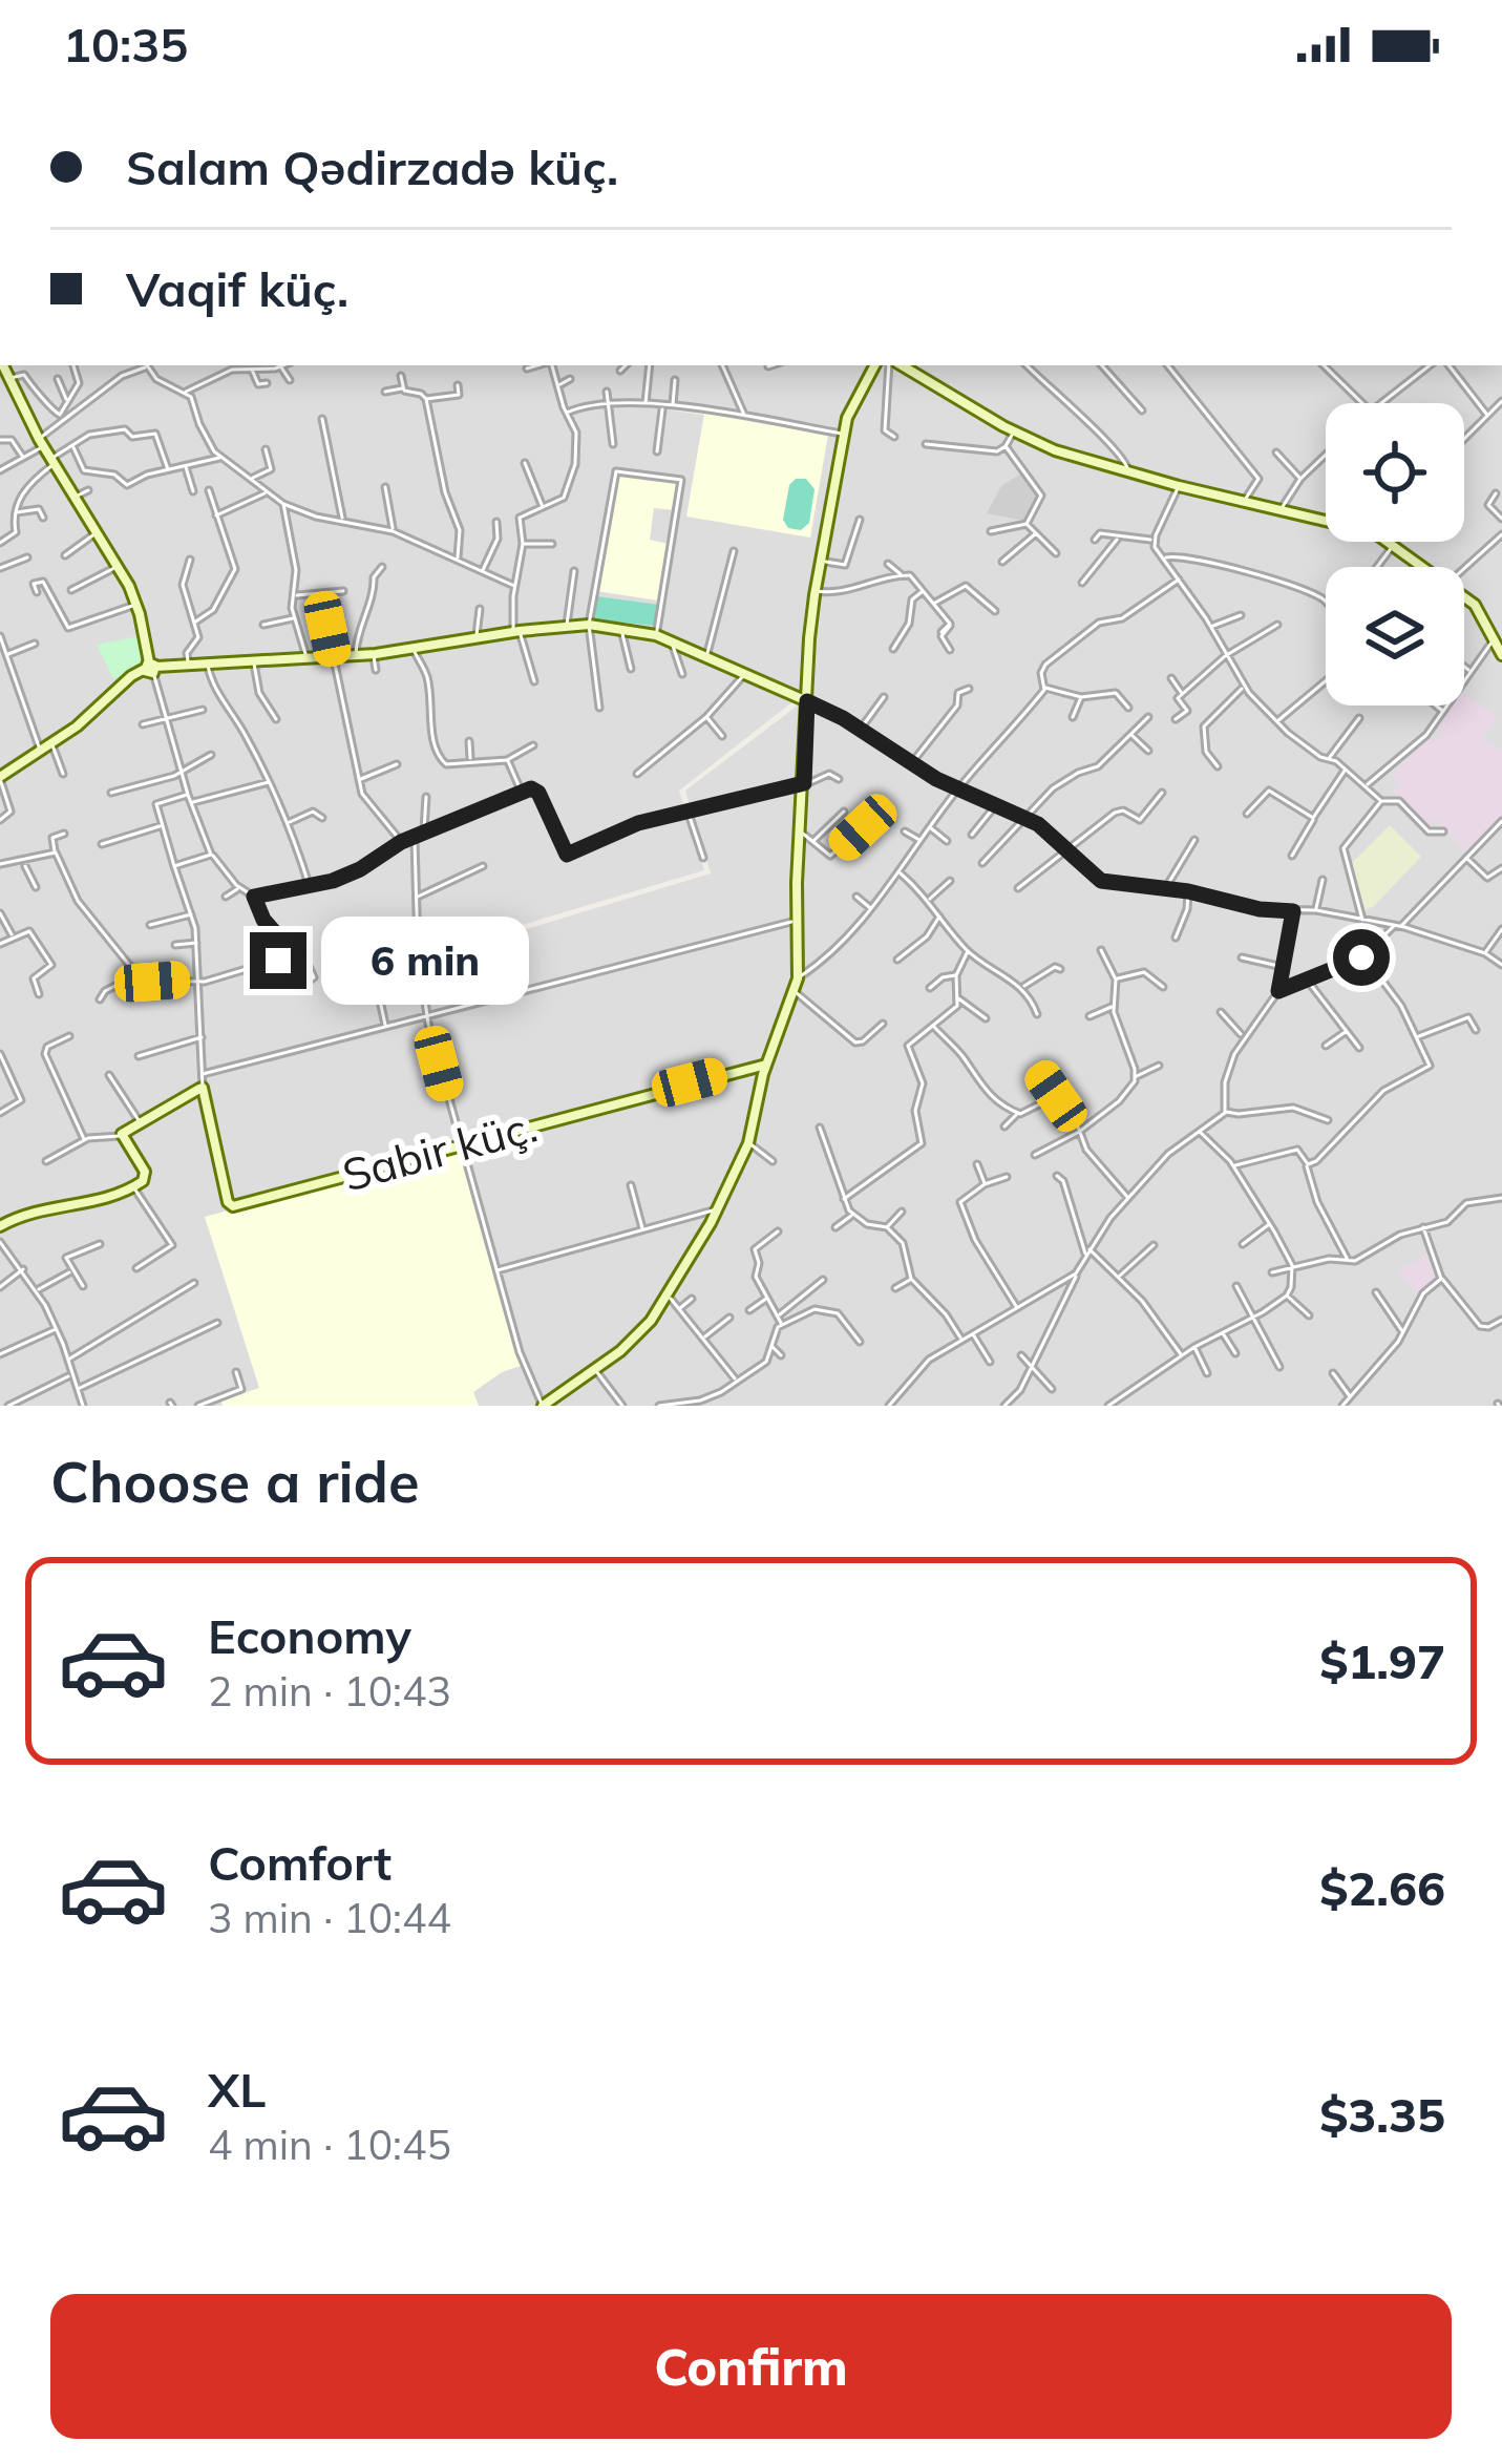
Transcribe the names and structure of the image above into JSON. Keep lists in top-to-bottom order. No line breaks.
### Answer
{"streets":{"main road":["Sabir küç."]},"page":{"status":"10:35","banner":["Salam Qədirzadə küç.","Vaqif küç."],"bubble":"6 min","heading":"Choose a ride","list":[{"name":"Economy","note":"2 min · 10:43","value":"$1.97"},{"name":"Comfort","note":"3 min · 10:44","value":"$2.66"},{"name":"XL","note":"4 min · 10:45","value":"$3.35"}],"buttons":"Confirm"}}
